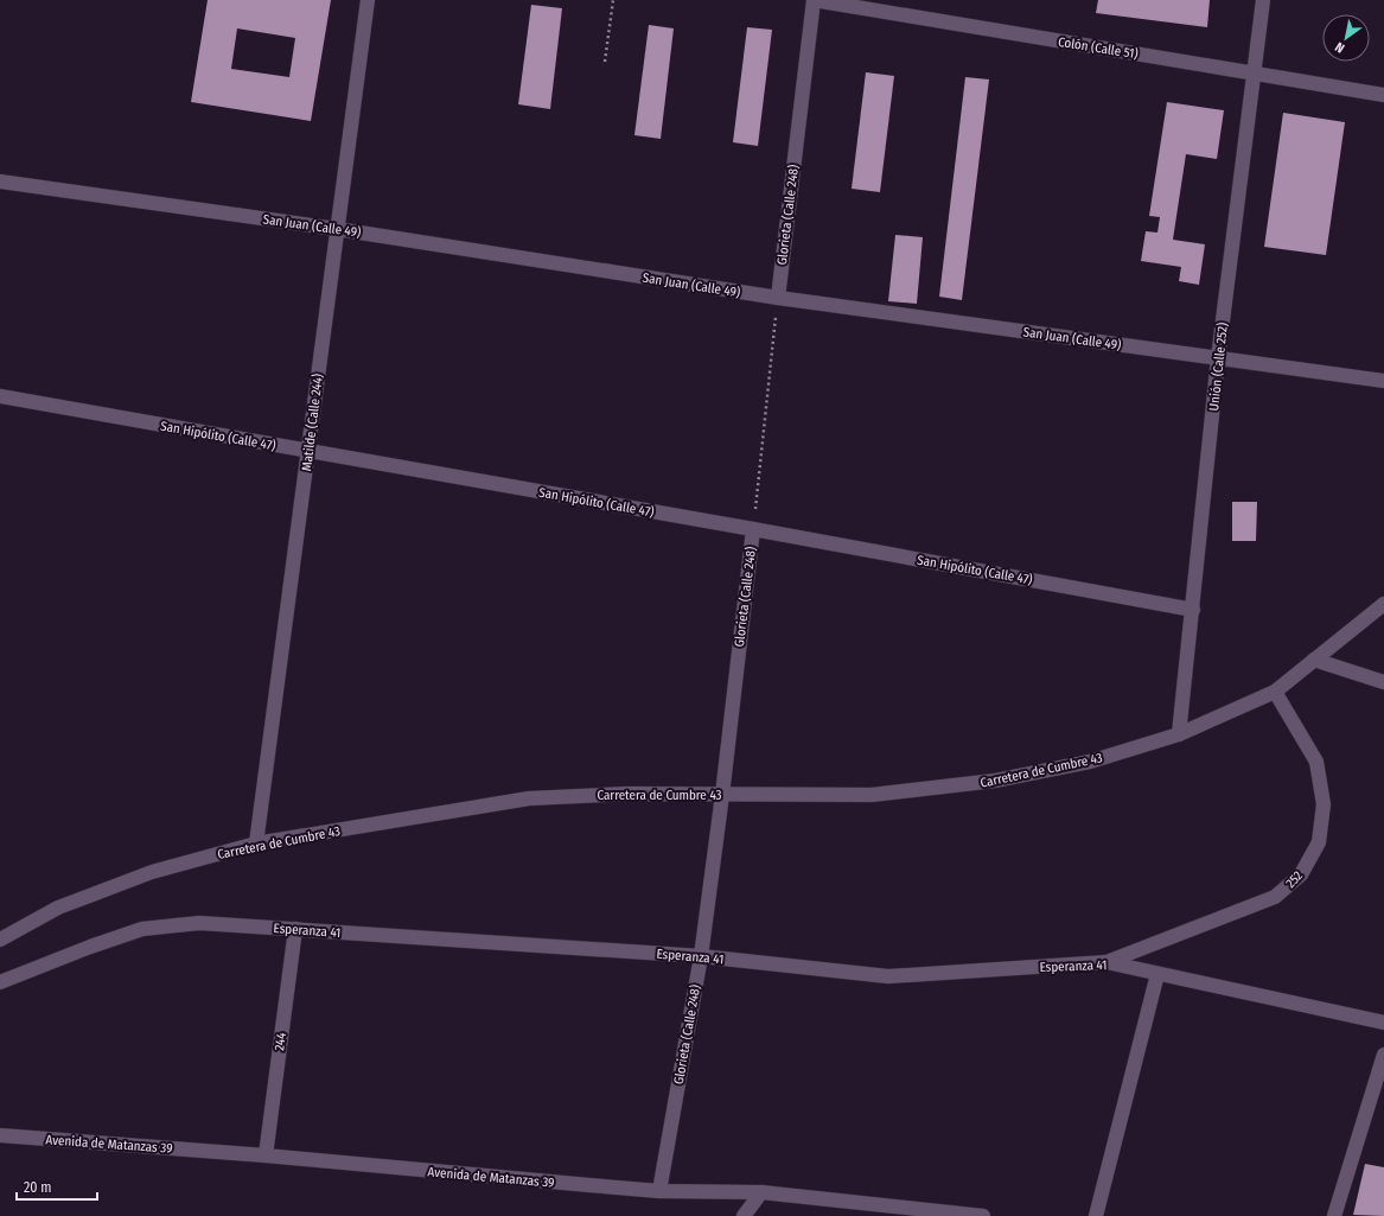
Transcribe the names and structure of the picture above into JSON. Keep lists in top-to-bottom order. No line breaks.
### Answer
{"streets":{"street":["Colón (Calle 51)","Glorieta (Calle 248)","San Juan (Calle 49)","Unión (Calle 252)","Matilde (Calle 244)","San Hipólito (Calle 47)","Carretera de Cumbre 43","252","Esperanza 41","244","Avenida de Matanzas 39"]},"crossings":[["Colón (Calle 51)","Glorieta (Calle 248)"],["Colón (Calle 51)","Unión (Calle 252)"],["Glorieta (Calle 248)","San Juan (Calle 49)"],["Glorieta (Calle 248)","San Hipólito (Calle 47)"],["Glorieta (Calle 248)","Carretera de Cumbre 43"],["Glorieta (Calle 248)","Esperanza 41"],["Glorieta (Calle 248)","Avenida de Matanzas 39"],["San Juan (Calle 49)","Unión (Calle 252)"],["San Juan (Calle 49)","Matilde (Calle 244)"],["Unión (Calle 252)","San Hipólito (Calle 47)"],["Unión (Calle 252)","Carretera de Cumbre 43"],["Matilde (Calle 244)","San Hipólito (Calle 47)"],["Matilde (Calle 244)","Carretera de Cumbre 43"],["Carretera de Cumbre 43","252"],["252","Esperanza 41"],["Esperanza 41","244"],["244","Avenida de Matanzas 39"]],"scale_bar":"20 m","north":"bottom left"}
